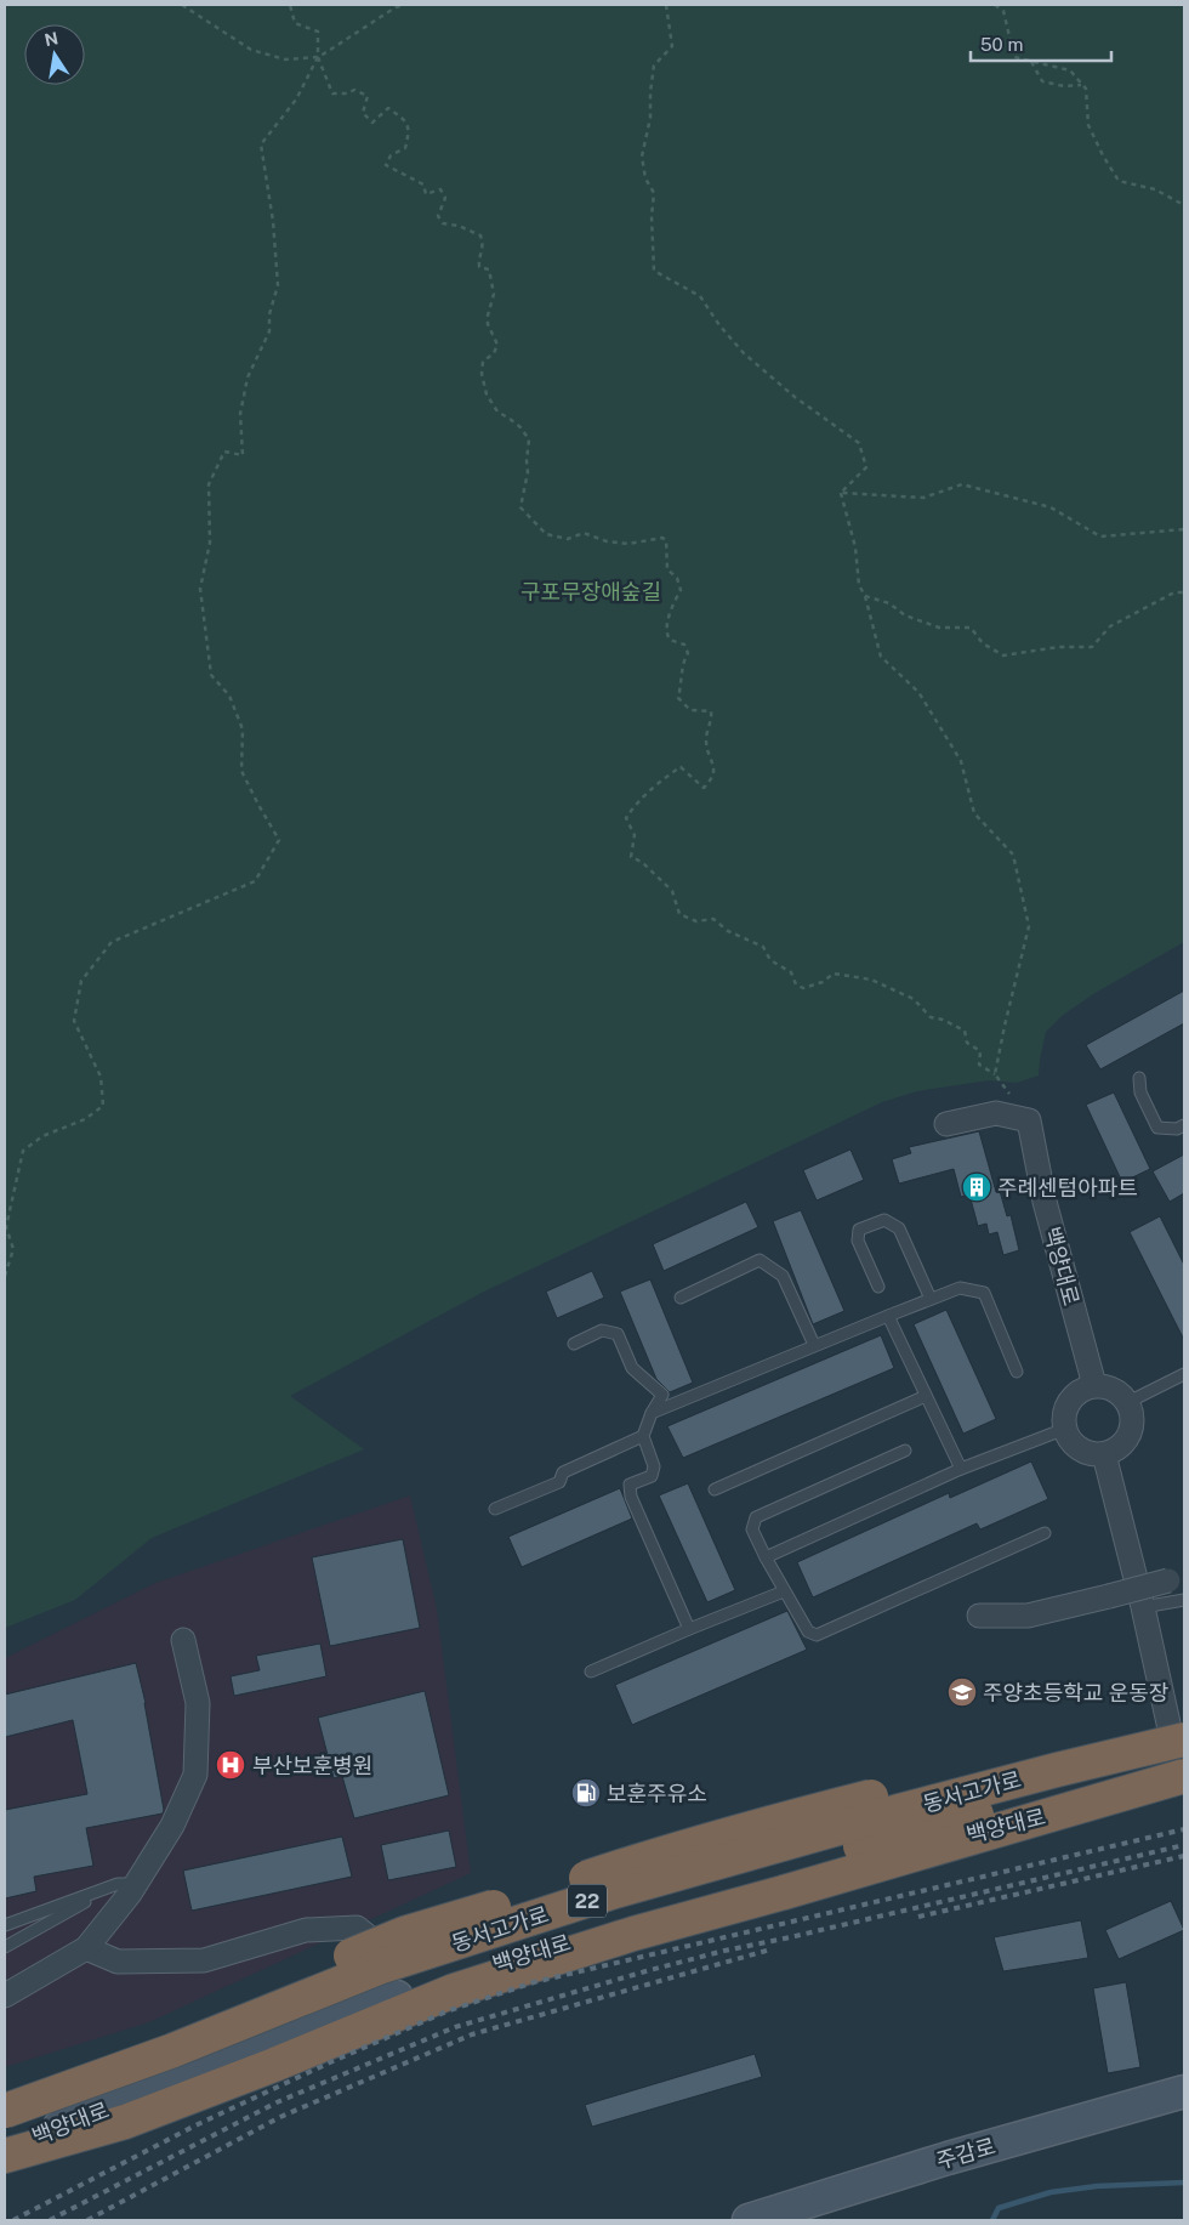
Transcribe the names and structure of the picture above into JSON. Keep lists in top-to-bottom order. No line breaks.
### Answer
{"streets":{"highway":["동서고가로","22"],"main road":["백양대로","주감로"]},"crossings":[["백양대로","동서고가로"]],"parks":["구포무장애숲길"],"places":{"building":["주례센텀아파트"],"school or university":["주양초등학교 운동장"],"hospital":["부산보훈병원"],"fuel station":["보훈주유소"]},"scale_bar":"50 m","north":"top"}
